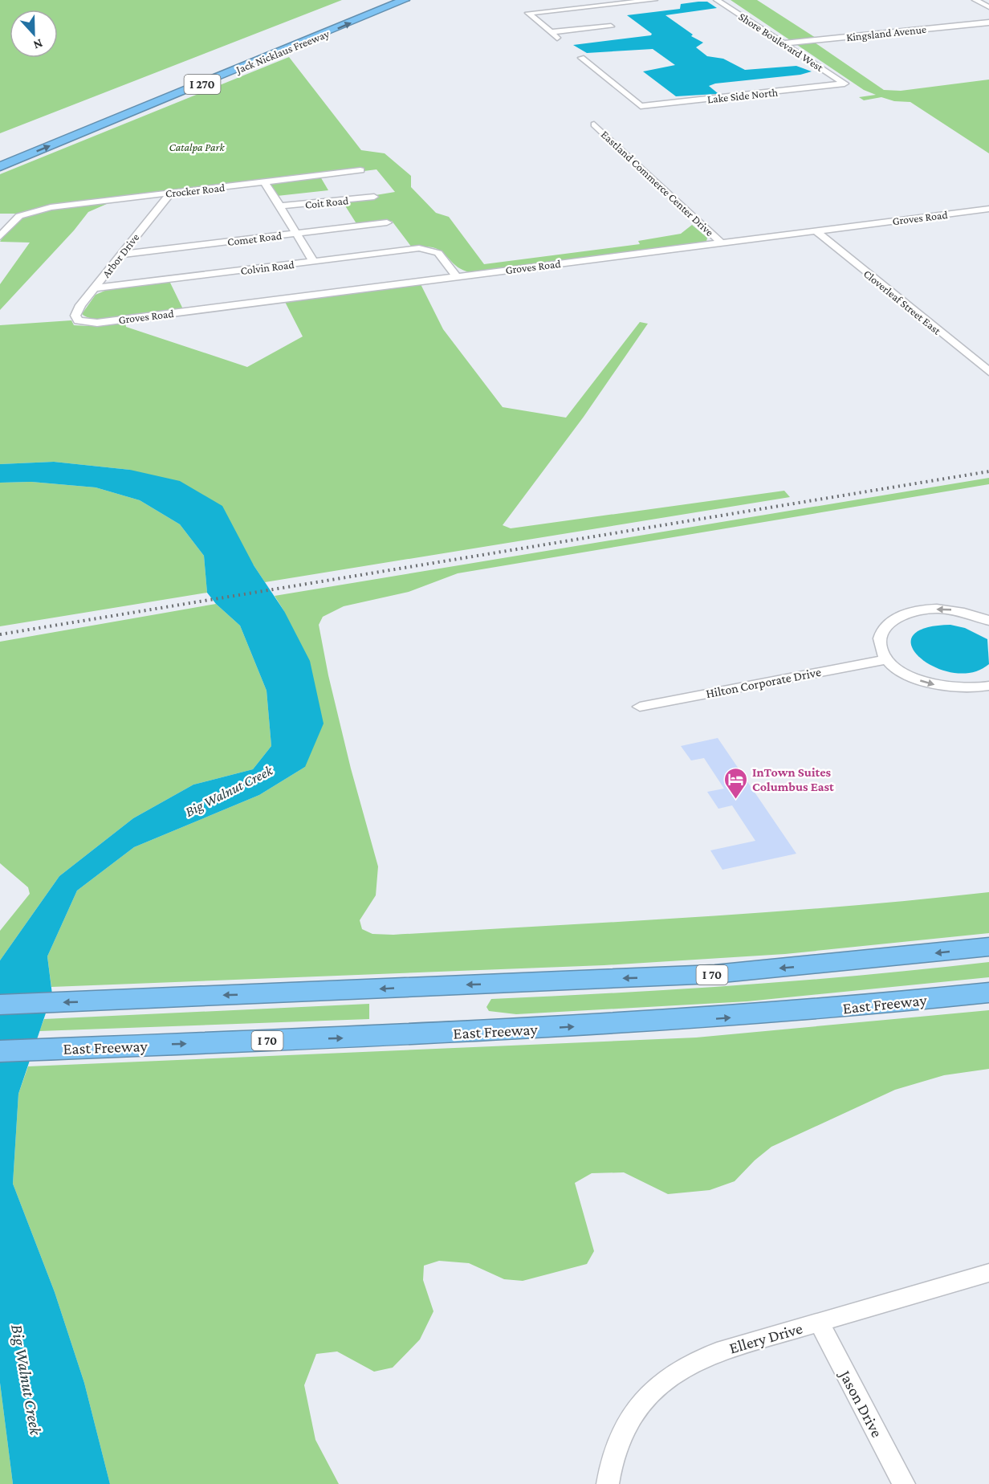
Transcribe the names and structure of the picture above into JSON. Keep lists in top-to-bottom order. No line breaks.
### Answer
{"streets":{"highway":["Jack Nicklaus Freeway","I 270","I 70","East Freeway"],"street":["Kingsland Avenue","Shore Boulevard West","Lake Side North","Eastland Commerce Center Drive","Crocker Road","Coit Road","Groves Road","Comet Road","Arbor Drive","Colvin Road","Cloverleaf Street East","Hilton Corporate Drive","Ellery Drive","Jason Drive"]},"crossings":[["Kingsland Avenue","Shore Boulevard West"],["Shore Boulevard West","Lake Side North"],["Eastland Commerce Center Drive","Groves Road"],["Crocker Road","Arbor Drive"],["Groves Road","Arbor Drive"],["Groves Road","Colvin Road"],["Groves Road","Cloverleaf Street East"],["Comet Road","Arbor Drive"],["Arbor Drive","Colvin Road"],["Ellery Drive","Jason Drive"]],"water":["Big Walnut Creek"],"parks":["Catalpa Park"],"places":{"hotel":["InTown Suites Columbus East"]},"north":"bottom"}
